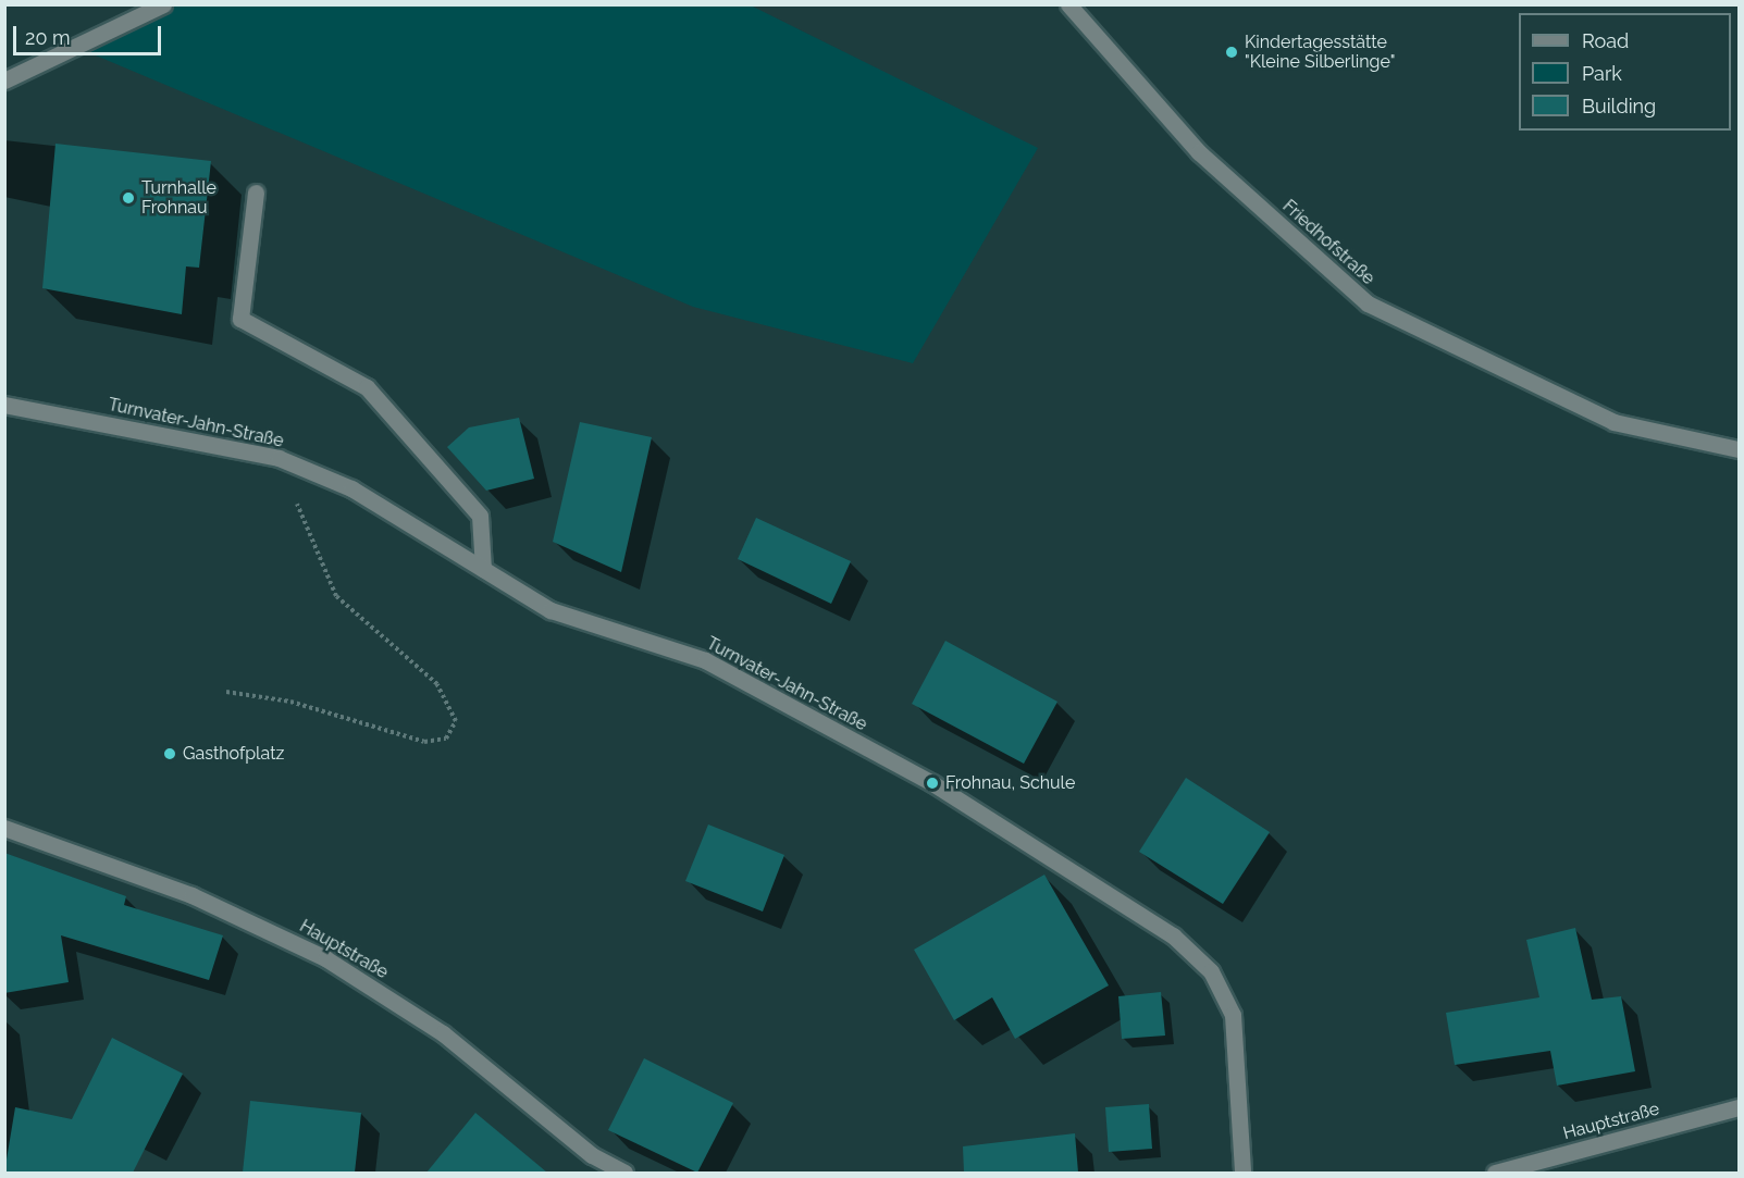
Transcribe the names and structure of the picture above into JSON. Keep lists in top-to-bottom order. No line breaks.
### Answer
{"streets":{"street":["Friedhofstraße","Turnvater-Jahn-Straße","Hauptstraße"]},"places":["Kindertagesstätte \"Kleine Silberlinge\"","Turnhalle Frohnau","Gasthofplatz","Frohnau, Schule"],"legend":["Road","Park","Building"],"scale_bar":"20 m"}
